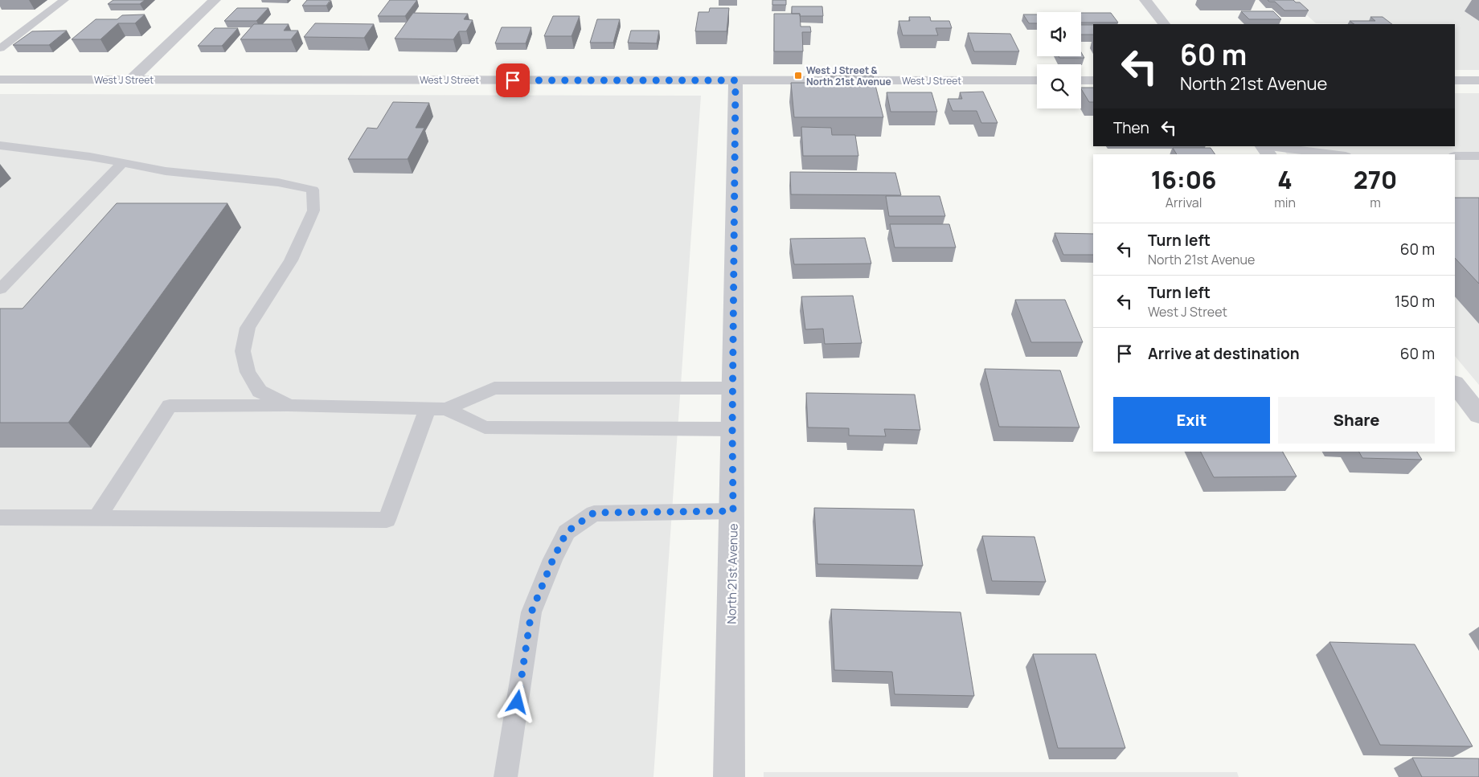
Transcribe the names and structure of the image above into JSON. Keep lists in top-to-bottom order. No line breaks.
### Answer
{"streets":{"street":["West J Street","North 21st Avenue"]},"crossings":[["West J Street","North 21st Avenue"]],"places":{"transit":["West J Street & North 21st Avenue"]},"page":{"turn":["60 m","North 21st Avenue"],"then":"Then","eta":["16:06","Arrival","4","min","270","m"],"list":[{"name":"Turn left","note":"North 21st Avenue","value":"60 m"},{"name":"Turn left","note":"West J Street","value":"150 m"},{"name":"Arrive at destination","value":"60 m"}],"buttons":["Exit","Share"]}}
